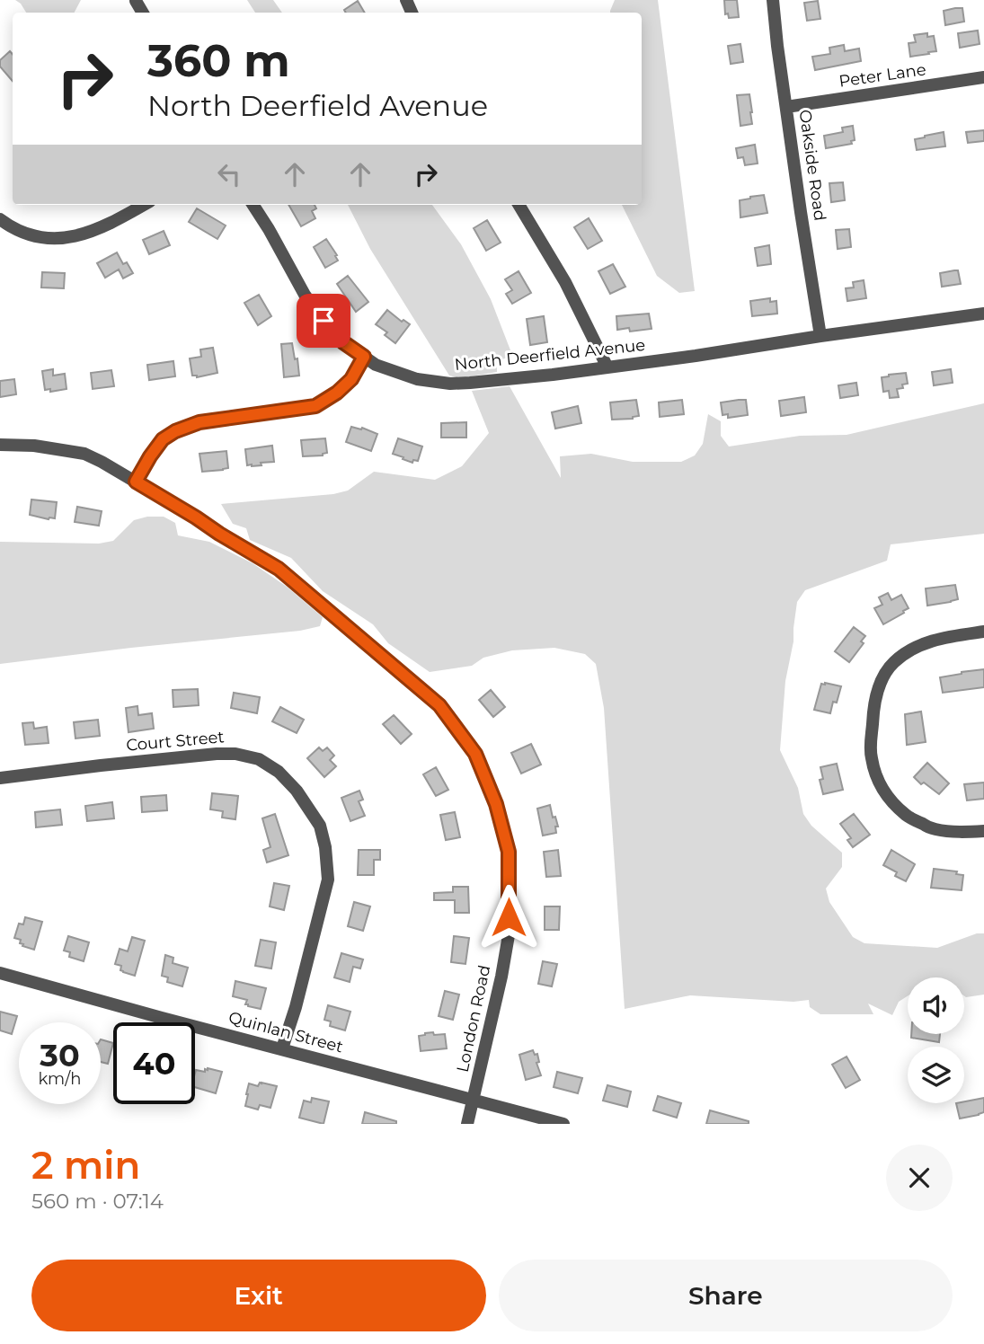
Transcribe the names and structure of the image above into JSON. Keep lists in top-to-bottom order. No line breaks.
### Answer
{"streets":{"street":["Peter Lane","Oakside Road","North Deerfield Avenue","Court Street","London Road","Quinlan Street"]},"crossings":[["Peter Lane","Oakside Road"],["Oakside Road","North Deerfield Avenue"],["Court Street","Quinlan Street"],["London Road","Quinlan Street"]],"page":{"turn":["360 m","North Deerfield Avenue"],"speed":"30 km/h","limit":"40","heading":["2 min","560 m · 07:14"],"buttons":["Exit","Share"]}}
